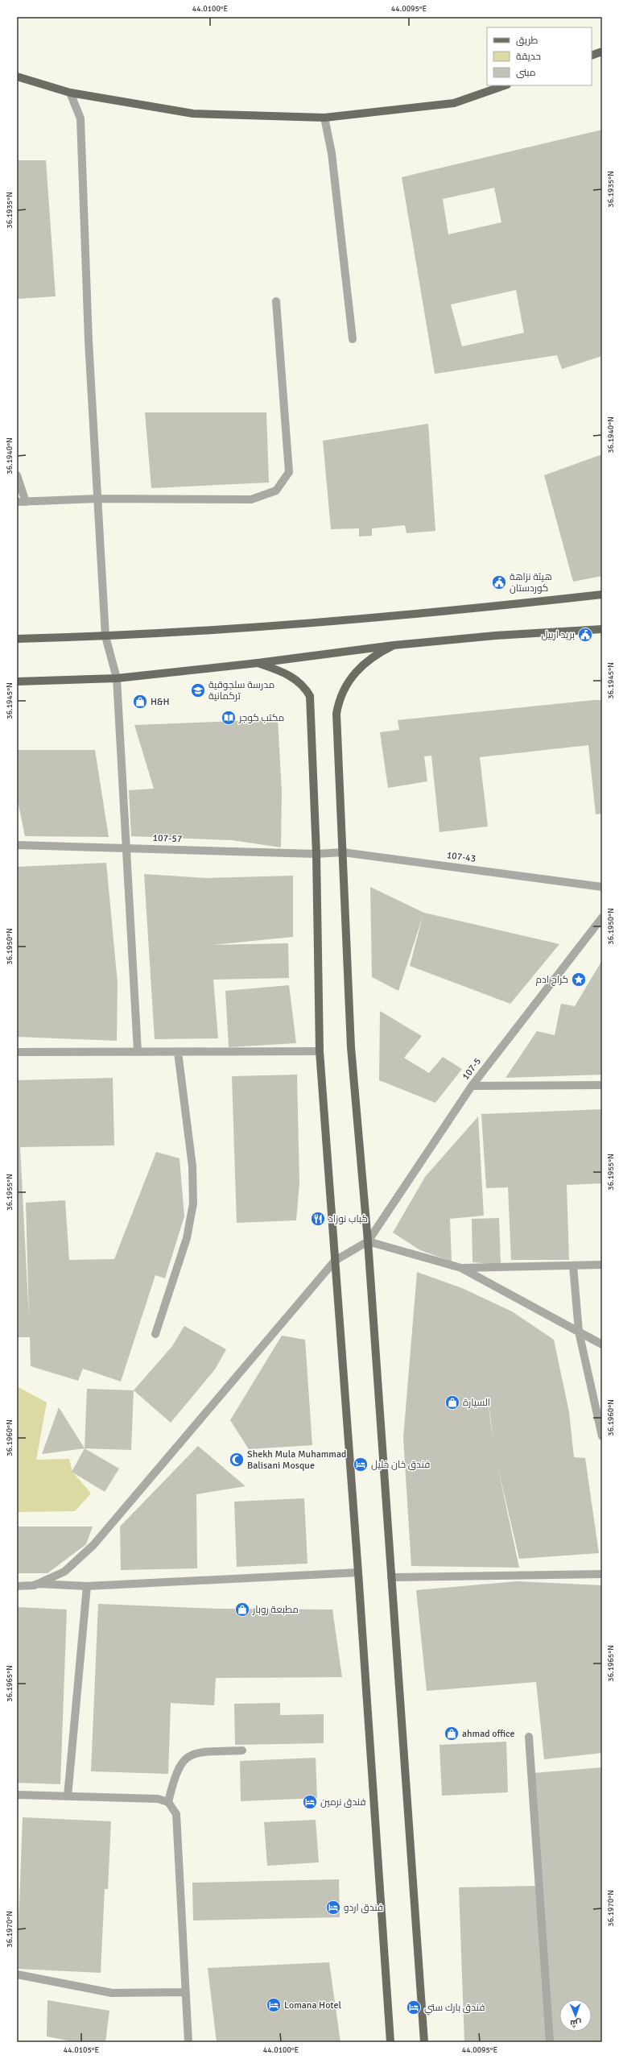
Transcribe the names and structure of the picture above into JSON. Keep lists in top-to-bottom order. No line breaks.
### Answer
{"streets":{"street":["107-57","107-43","107-5"]},"crossings":[["107-57","107-43"]],"places":{"public building":["هيئة نزاهة كوردستان","بريد اربيل"],"school or university":["مدرسة سلجوقية تركمانية"],"shop":["H&H","السيارة","مطبعة روبار","ahmad office"],"library":["مكتب كوجر"],"place":["كراج ادم"],"restaurant":["كباب نوزاد"],"mosque":["Shekh Mula Muhammad Balisani Mosque"],"hotel":["فندق خان خليل","فندق نرمين","فندق اردو","Lomana Hotel","فندق بارك ستي"]},"legend":["طريق","حديقة","مبنى"],"north":"bottom","coordinates":["44.0100°E","44.0095°E","36.1935°N","36.1940°N","36.1945°N","36.1950°N","36.1955°N","36.1960°N","36.1965°N","36.1970°N","44.0105°E"]}
